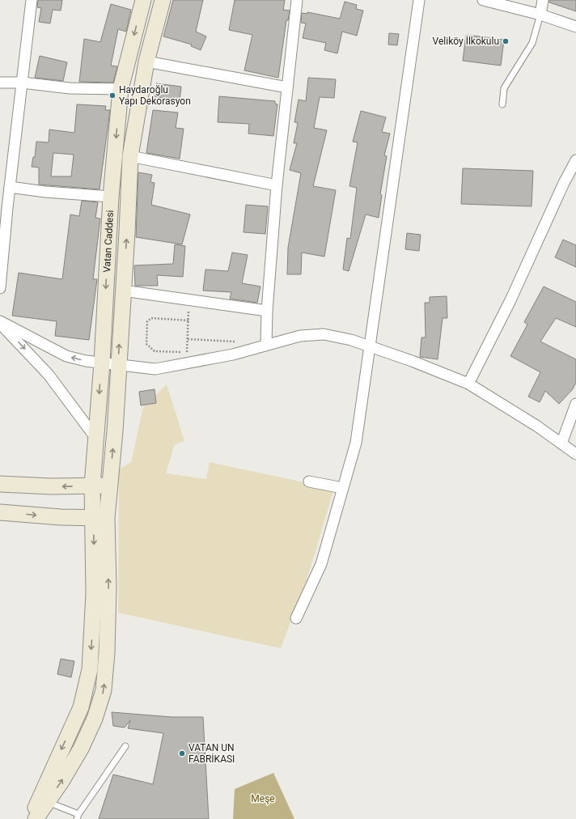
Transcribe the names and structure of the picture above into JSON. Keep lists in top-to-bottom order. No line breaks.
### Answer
{"streets":{"main road":["Vatan Caddesi"]},"parks":["Meşe"],"places":["Veliköy İlkokulu","Haydaroğlu Yapı Dekorasyon","VATAN UN FABRİKASI"]}
